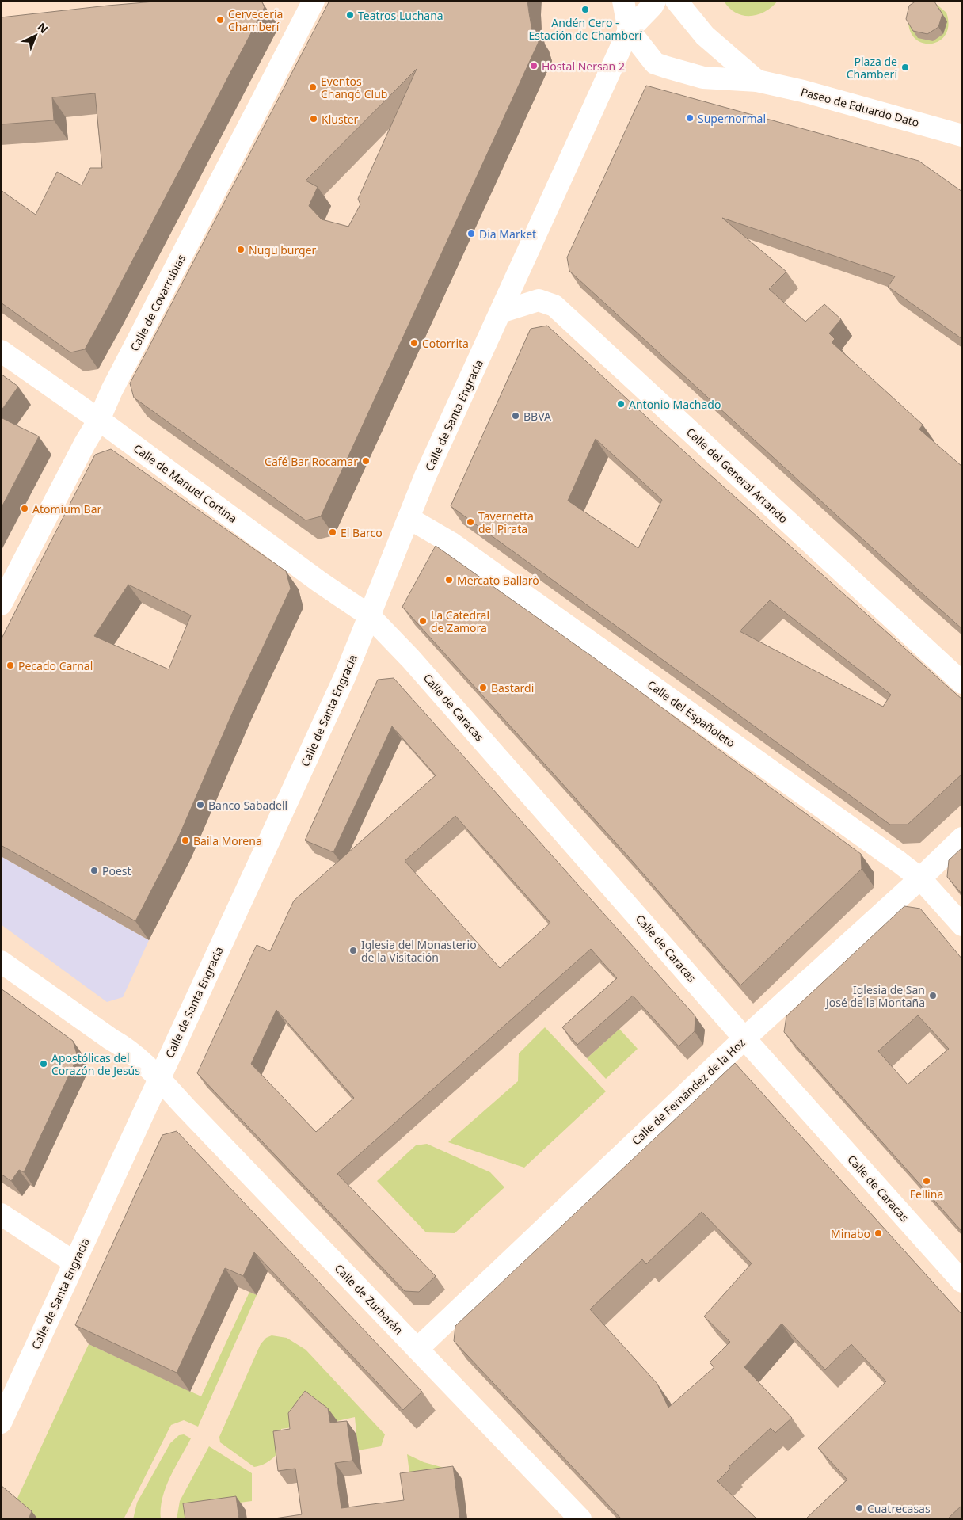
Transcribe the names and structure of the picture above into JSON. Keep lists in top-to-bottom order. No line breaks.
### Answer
{"streets":{"street":["Paseo de Eduardo Dato","Calle de Covarrubias","Calle de Santa Engracia","Calle del General Arrando","Calle de Manuel Cortina","Calle de Caracas","Calle del Españoleto","Calle de Fernández de la Hoz","Calle de Zurbarán"]},"crossings":[["Paseo de Eduardo Dato","Calle de Santa Engracia"],["Calle de Covarrubias","Calle de Manuel Cortina"],["Calle de Santa Engracia","Calle del General Arrando"],["Calle de Santa Engracia","Calle de Manuel Cortina"],["Calle de Santa Engracia","Calle de Caracas"],["Calle de Santa Engracia","Calle del Españoleto"],["Calle de Santa Engracia","Calle de Zurbarán"],["Calle de Manuel Cortina","Calle de Caracas"],["Calle de Caracas","Calle de Fernández de la Hoz"],["Calle del Españoleto","Calle de Fernández de la Hoz"],["Calle de Fernández de la Hoz","Calle de Zurbarán"]],"places":["Andén Cero - Estación de Chamberí","Teatros Luchana","Cervecería Chamberí","Hostal Nersan 2","Plaza de Chamberí","Eventos Changó Club","Supernormal","Kluster","Dia Market","Nugu burger","Cotorrita","Antonio Machado","BBVA","Café Bar Rocamar","Atomium Bar","Tavernetta del Pirata","El Barco","Mercato Ballarò","La Catedral de Zamora","Pecado Carnal","Bastardi","Banco Sabadell","Baila Morena","Poest","Iglesia del Monasterio de la Visitación","Iglesia de San José de la Montaña","Apostólicas del Corazón de Jesús","Fellina","Minabo","Cuatrecasas"],"north":"top right"}
